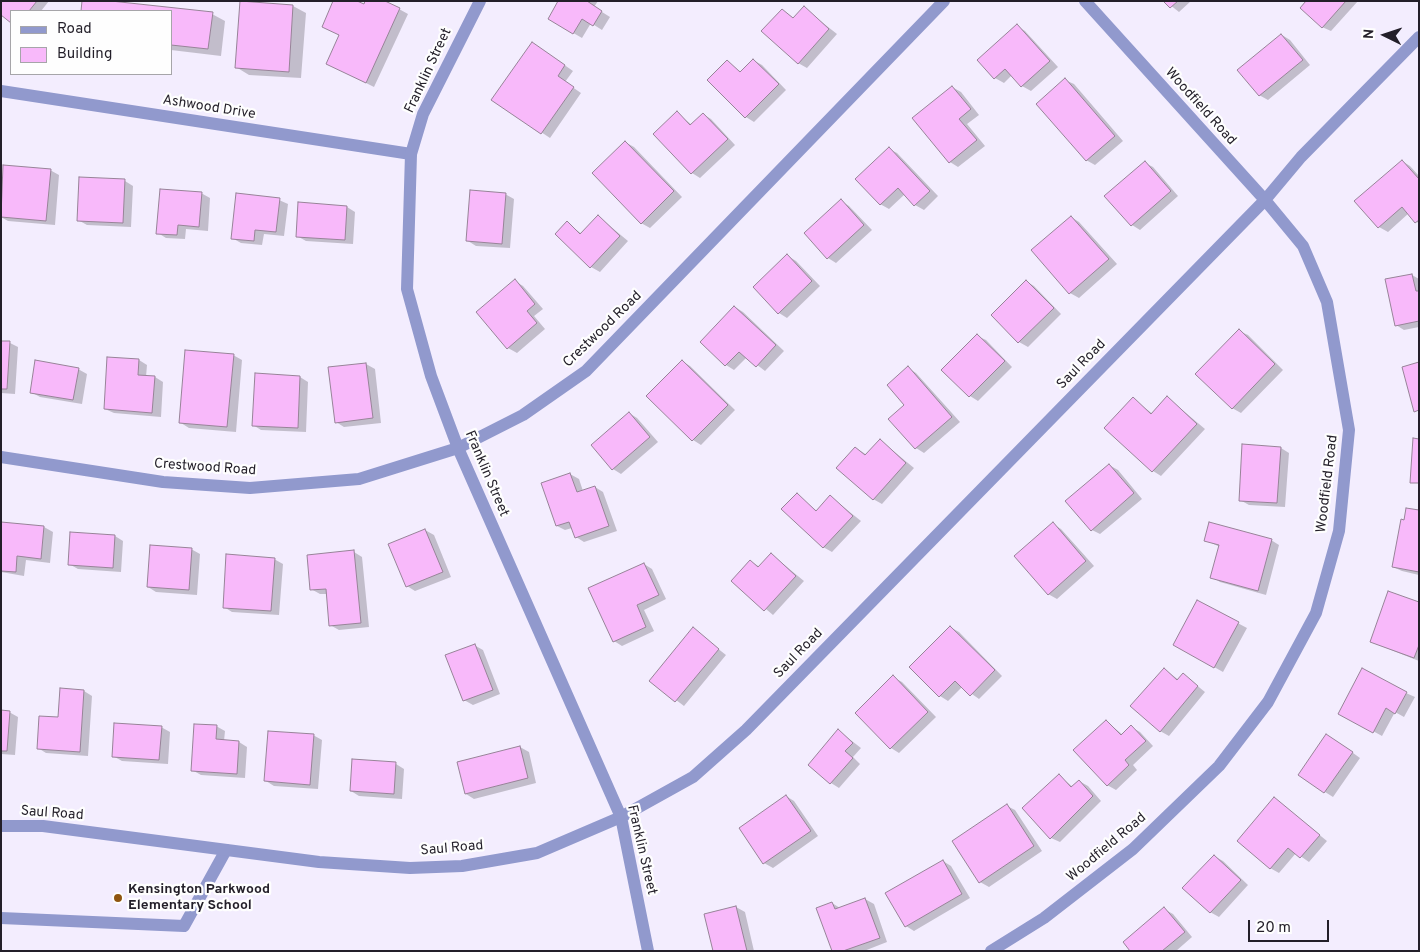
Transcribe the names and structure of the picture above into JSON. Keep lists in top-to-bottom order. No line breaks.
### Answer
{"streets":{"street":["Franklin Street","Woodfield Road","Ashwood Drive","Crestwood Road","Saul Road"]},"crossings":[["Franklin Street","Ashwood Drive"],["Franklin Street","Crestwood Road"],["Franklin Street","Saul Road"],["Woodfield Road","Saul Road"]],"places":["Kensington Parkwood Elementary School"],"legend":["Road","Building"],"scale_bar":"20 m","north":"left"}
